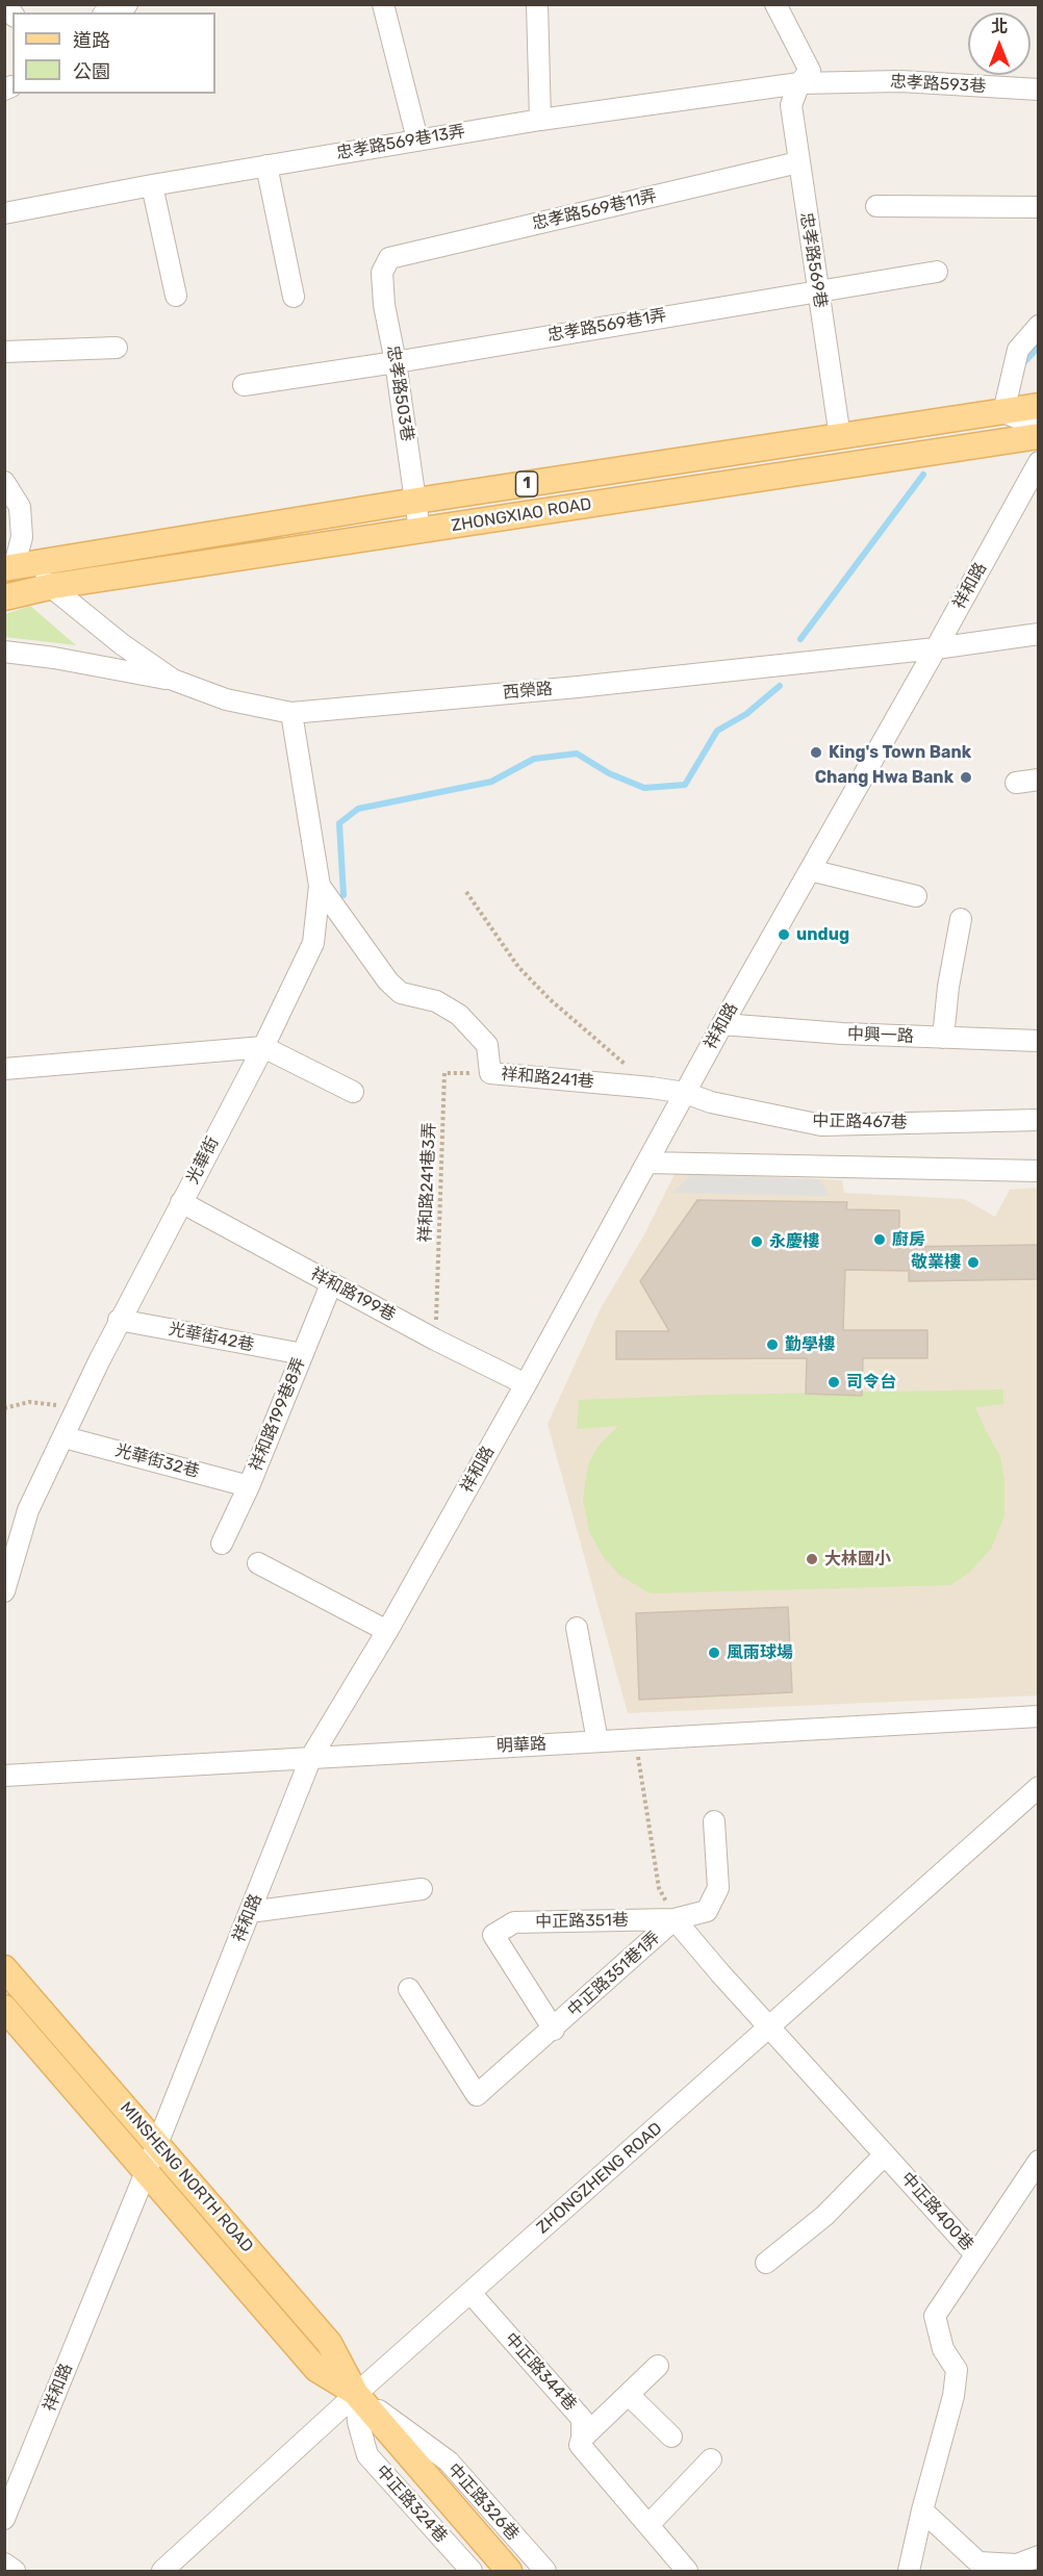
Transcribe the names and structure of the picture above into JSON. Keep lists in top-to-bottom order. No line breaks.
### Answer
{"streets":{"main road":["1","ZHONGXIAO ROAD","MINSHENG NORTH ROAD"],"street":["忠孝路593巷","忠孝路569巷13弄","忠孝路569巷11弄","忠孝路569巷","忠孝路569巷1弄","忠孝路503巷","祥和路","西榮路","中興一路","祥和路241巷","中正路467巷","光華街","祥和路199巷","光華街42巷","祥和路199巷8弄","光華街32巷","明華路","中正路351巷","中正路351巷1弄","ZHONGZHENG ROAD","中正路400巷","中正路344巷","中正路326巷","中正路324巷"],"path":["祥和路241巷3弄"]},"crossings":[["忠孝路593巷","忠孝路569巷13弄"],["忠孝路593巷","忠孝路569巷"],["忠孝路569巷13弄","忠孝路569巷"],["忠孝路569巷11弄","忠孝路569巷"],["忠孝路569巷11弄","忠孝路503巷"],["忠孝路569巷","忠孝路569巷1弄"],["忠孝路569巷","ZHONGXIAO ROAD"],["忠孝路569巷1弄","忠孝路503巷"],["忠孝路503巷","ZHONGXIAO ROAD"],["ZHONGXIAO ROAD","西榮路"],["祥和路","西榮路"],["祥和路","中興一路"],["祥和路","祥和路241巷"],["祥和路","中正路467巷"],["祥和路","祥和路199巷"],["祥和路","明華路"],["祥和路","MINSHENG NORTH ROAD"],["西榮路","光華街"],["祥和路241巷","中正路467巷"],["祥和路241巷","光華街"],["祥和路241巷","祥和路241巷3弄"],["光華街","祥和路199巷"],["光華街","光華街42巷"],["光華街","光華街32巷"],["祥和路241巷3弄","祥和路199巷"],["祥和路199巷","祥和路199巷8弄"],["光華街42巷","祥和路199巷8弄"],["祥和路199巷8弄","光華街32巷"],["中正路351巷","中正路351巷1弄"],["MINSHENG NORTH ROAD","ZHONGZHENG ROAD"],["MINSHENG NORTH ROAD","中正路326巷"],["MINSHENG NORTH ROAD","中正路324巷"],["ZHONGZHENG ROAD","中正路400巷"],["ZHONGZHENG ROAD","中正路344巷"],["ZHONGZHENG ROAD","中正路326巷"],["ZHONGZHENG ROAD","中正路324巷"],["中正路326巷","中正路324巷"]],"places":["King's Town Bank","Chang Hwa Bank","undug","廚房","永慶樓","敬業樓","勤學樓","司令台","大林國小","風雨球場"],"legend":["道路","公園"],"north":"top"}
